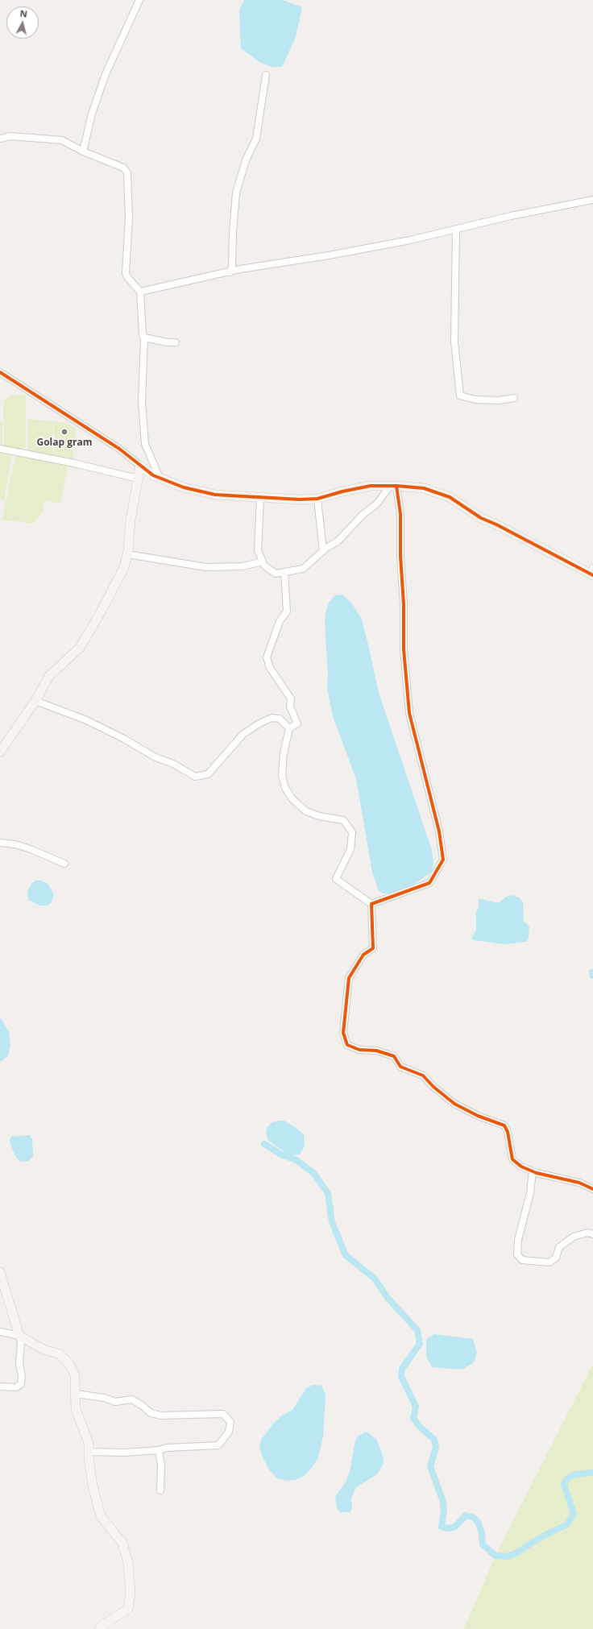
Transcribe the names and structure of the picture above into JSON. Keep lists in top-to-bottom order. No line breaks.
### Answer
{"places":["Golap gram"],"north":"top"}
